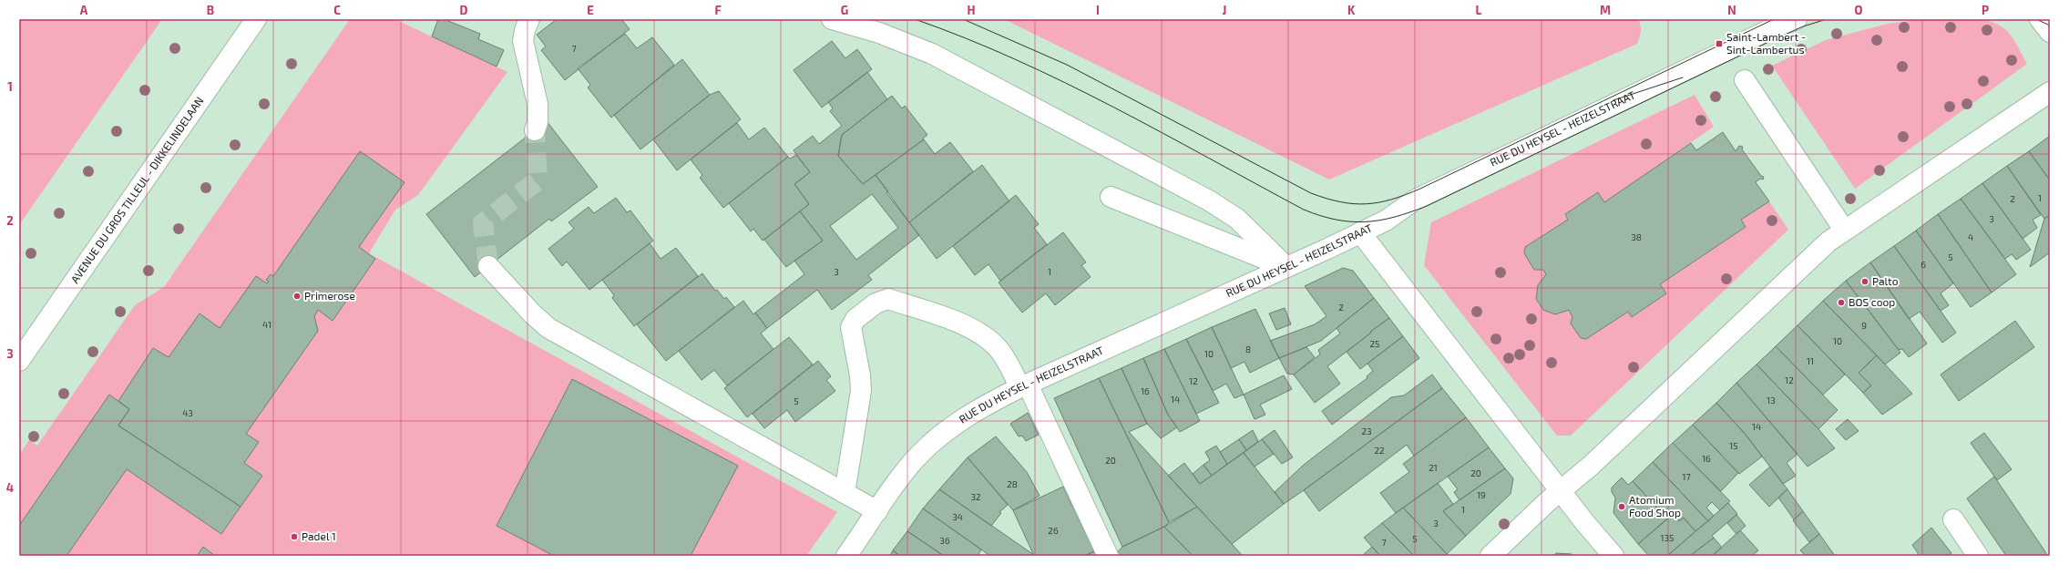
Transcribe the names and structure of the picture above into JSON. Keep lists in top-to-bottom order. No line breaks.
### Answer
{"streets":{"street":["RUE DU HEYSEL - HEIZELSTRAAT","AVENUE DU GROS TILLEUL - DIKKELINDELAAN"]},"places":{"transit":["Saint-Lambert - Sint-Lambertus"],"other":["Palto","Primerose","BOS coop","Atomium Food Shop","Padel 1"]},"house_numbers":["7","1","2","3","38","4","5","6","3","1","2","41","9","10","25","8","10","11","12","12","16","14","13","5","43","14","23","15","22","16","20","21","20","17","28","19","32","1","34","3","26","135","5","36","7"],"grid":{"columns":["A","B","C","D","E","F","G","H","I","J","K","L","M","N","O","P"],"rows":["1","2","3","4"]}}
